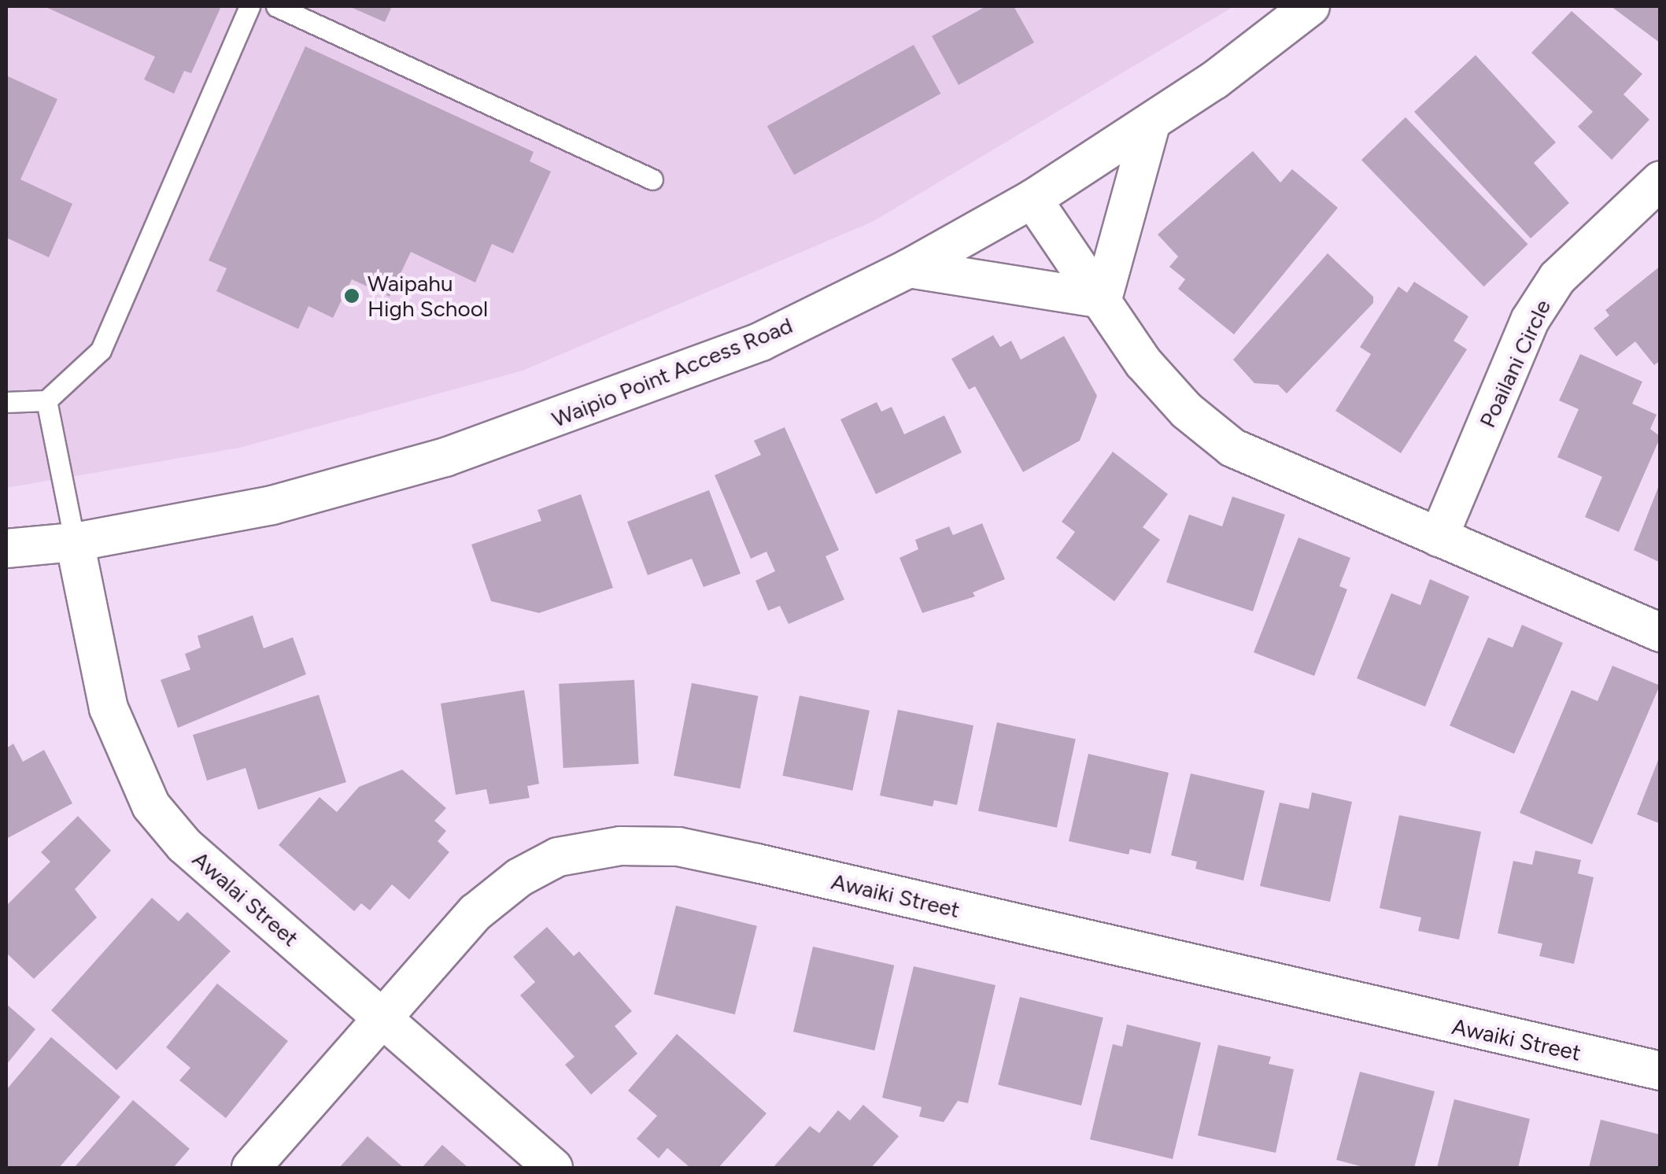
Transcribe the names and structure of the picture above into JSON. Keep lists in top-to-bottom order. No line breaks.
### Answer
{"streets":{"street":["Poailani Circle","Waipio Point Access Road","Awaiki Street","Awalai Street"]},"crossings":[["Waipio Point Access Road","Awalai Street"],["Awaiki Street","Awalai Street"]],"places":["Waipahu High School"]}
